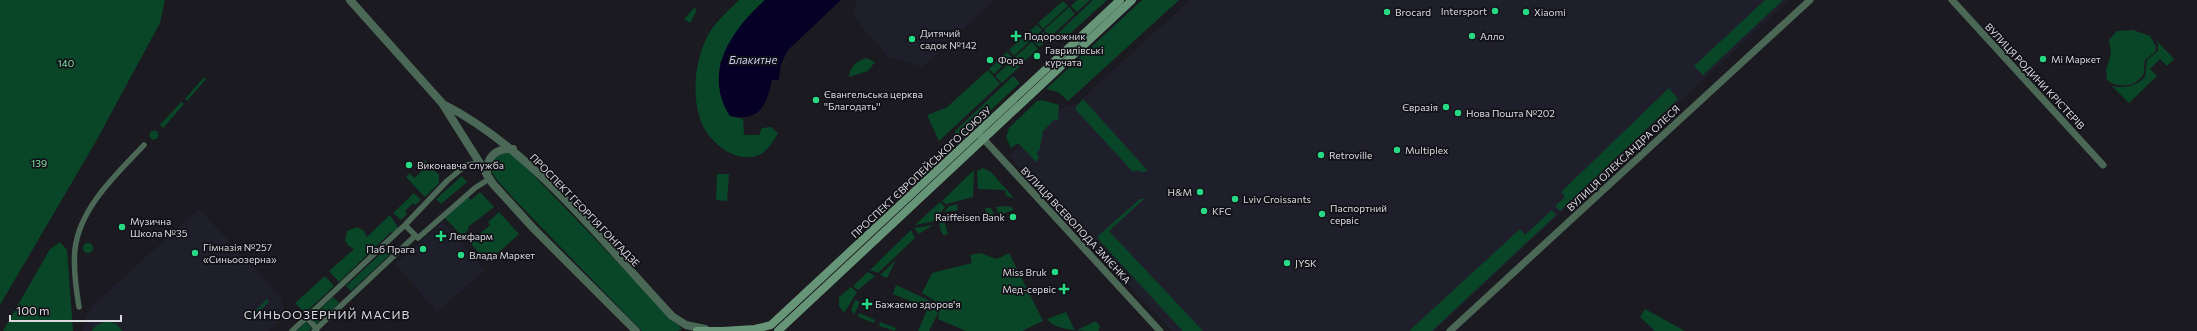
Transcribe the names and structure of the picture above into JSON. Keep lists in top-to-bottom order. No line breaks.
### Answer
{"streets":{"main road":["ПРОСПЕКТ ЄВРОПЕЙСЬКОГО СОЮЗУ"],"street":["ВУЛИЦЯ РОДИНИ КРІСТЕРІВ","ВУЛИЦЯ ОЛЕКСАНДРА ОЛЕСЯ","ПРОСПЕКТ ГЕОРГІЯ ГОНГАДЗЕ","ВУЛИЦЯ ВСЕВОЛОДА ЗМІЄНКА"]},"crossings":[["ПРОСПЕКТ ЄВРОПЕЙСЬКОГО СОЮЗУ","ПРОСПЕКТ ГЕОРГІЯ ГОНГАДЗЕ"],["ПРОСПЕКТ ЄВРОПЕЙСЬКОГО СОЮЗУ","ВУЛИЦЯ ВСЕВОЛОДА ЗМІЄНКА"]],"districts":["СИНЬООЗЕРНИЙ МАСИВ"],"water":["Блакитне"],"parks":["140","139"],"places":{"other":["Intersport","Brocard","Xiaomi","Алло","Дитячий садок №142","Гаврилівські курчата","Мі Маркет","Фора","Євангельська церква ''Благодать''","Євразія","Нова Пошта №202","Multiplex","Retroville","Виконавча служба","H&M","Lviv Croissants","KFC","Паспортний сервіс","Raiffeisen Bank","Музична Школа №35","Паб Прага","Гімназія №257 «Синьоозерна»","Влада Маркет","JYSK","Miss Bruk"],"health":["Подорожник","Лекфарм","Мед-сервіс","Бажаємо здоров'я"]},"scale_bar":"100 m"}
